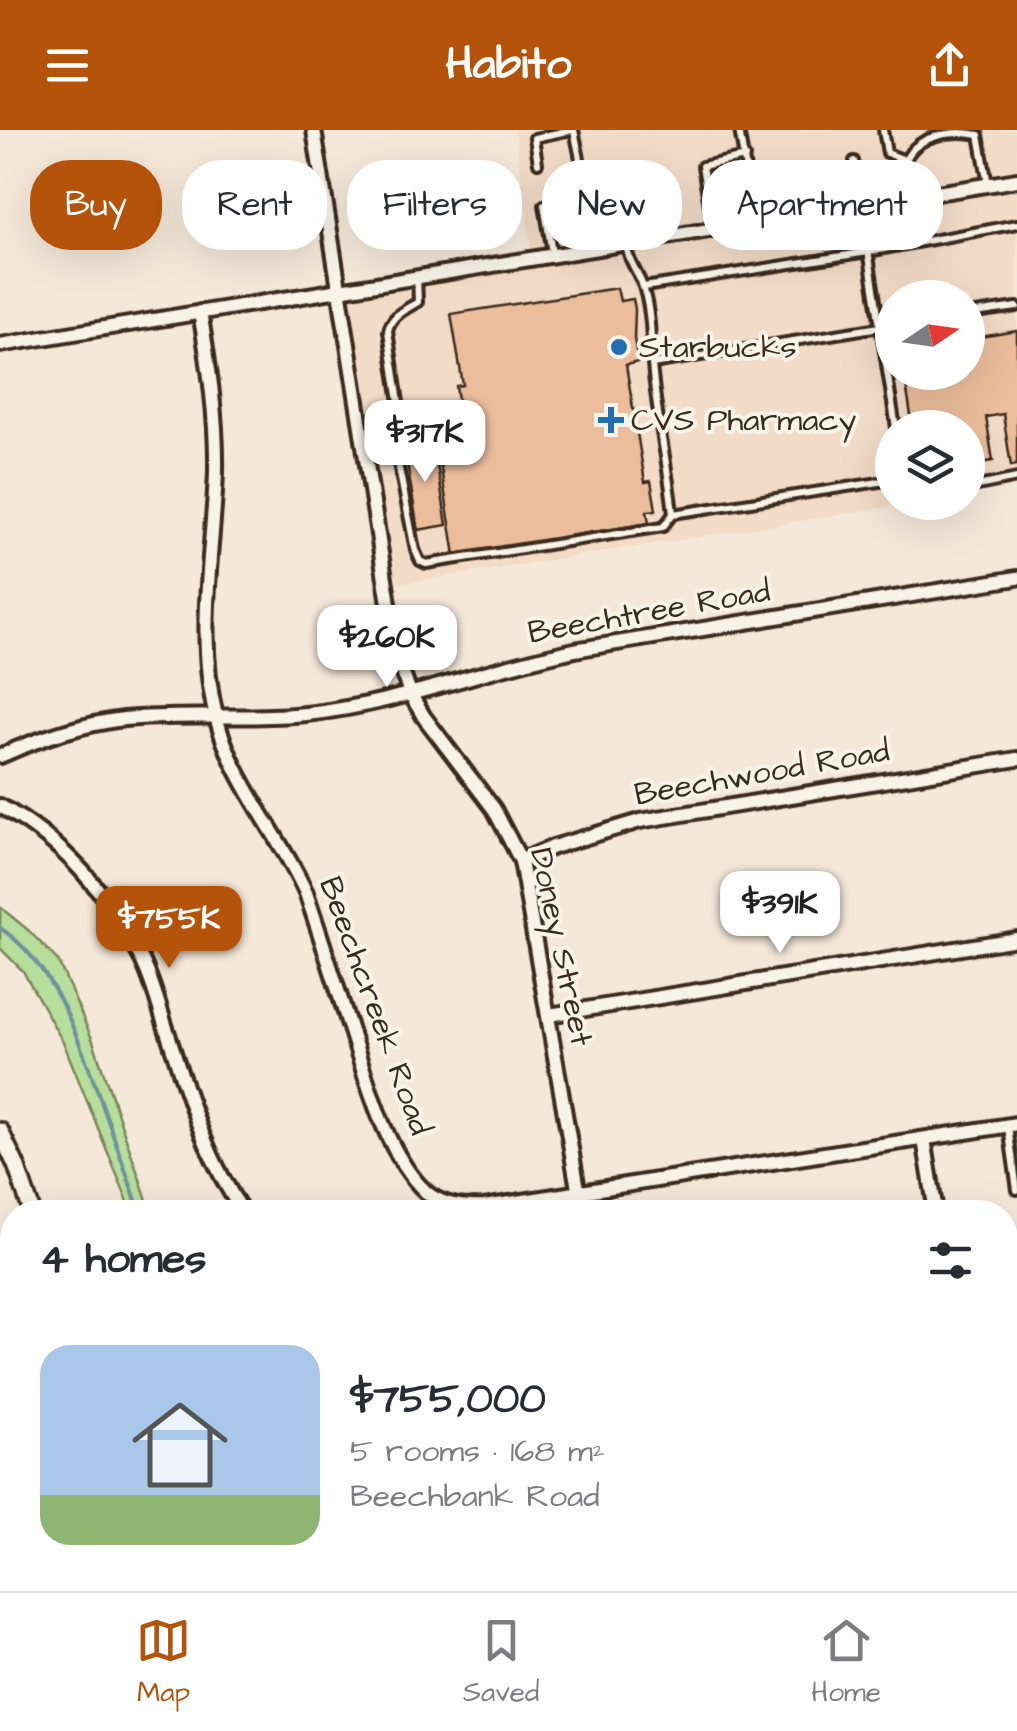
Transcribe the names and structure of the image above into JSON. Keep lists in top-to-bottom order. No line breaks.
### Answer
{"streets":{"street":["Beechtree Road","Beechwood Road","Doney Street","Beechcreek Road"]},"crossings":[["Beechtree Road","Doney Street"],["Beechtree Road","Beechcreek Road"],["Beechwood Road","Doney Street"],["Doney Street","Beechcreek Road"]],"places":{"other":["Starbucks"],"health":["CVS Pharmacy"]},"north":"right","page":{"header":"Habito","chip":["Buy","Rent","Filters","New","Apartment"],"price":["$317K","$260K","$391K","$755K"],"heading":"4 homes","list":[{"name":"$755,000","note":"5 rooms · 168 m² · Beechbank Road"}],"tabs":["Map","Saved","Home"]}}
